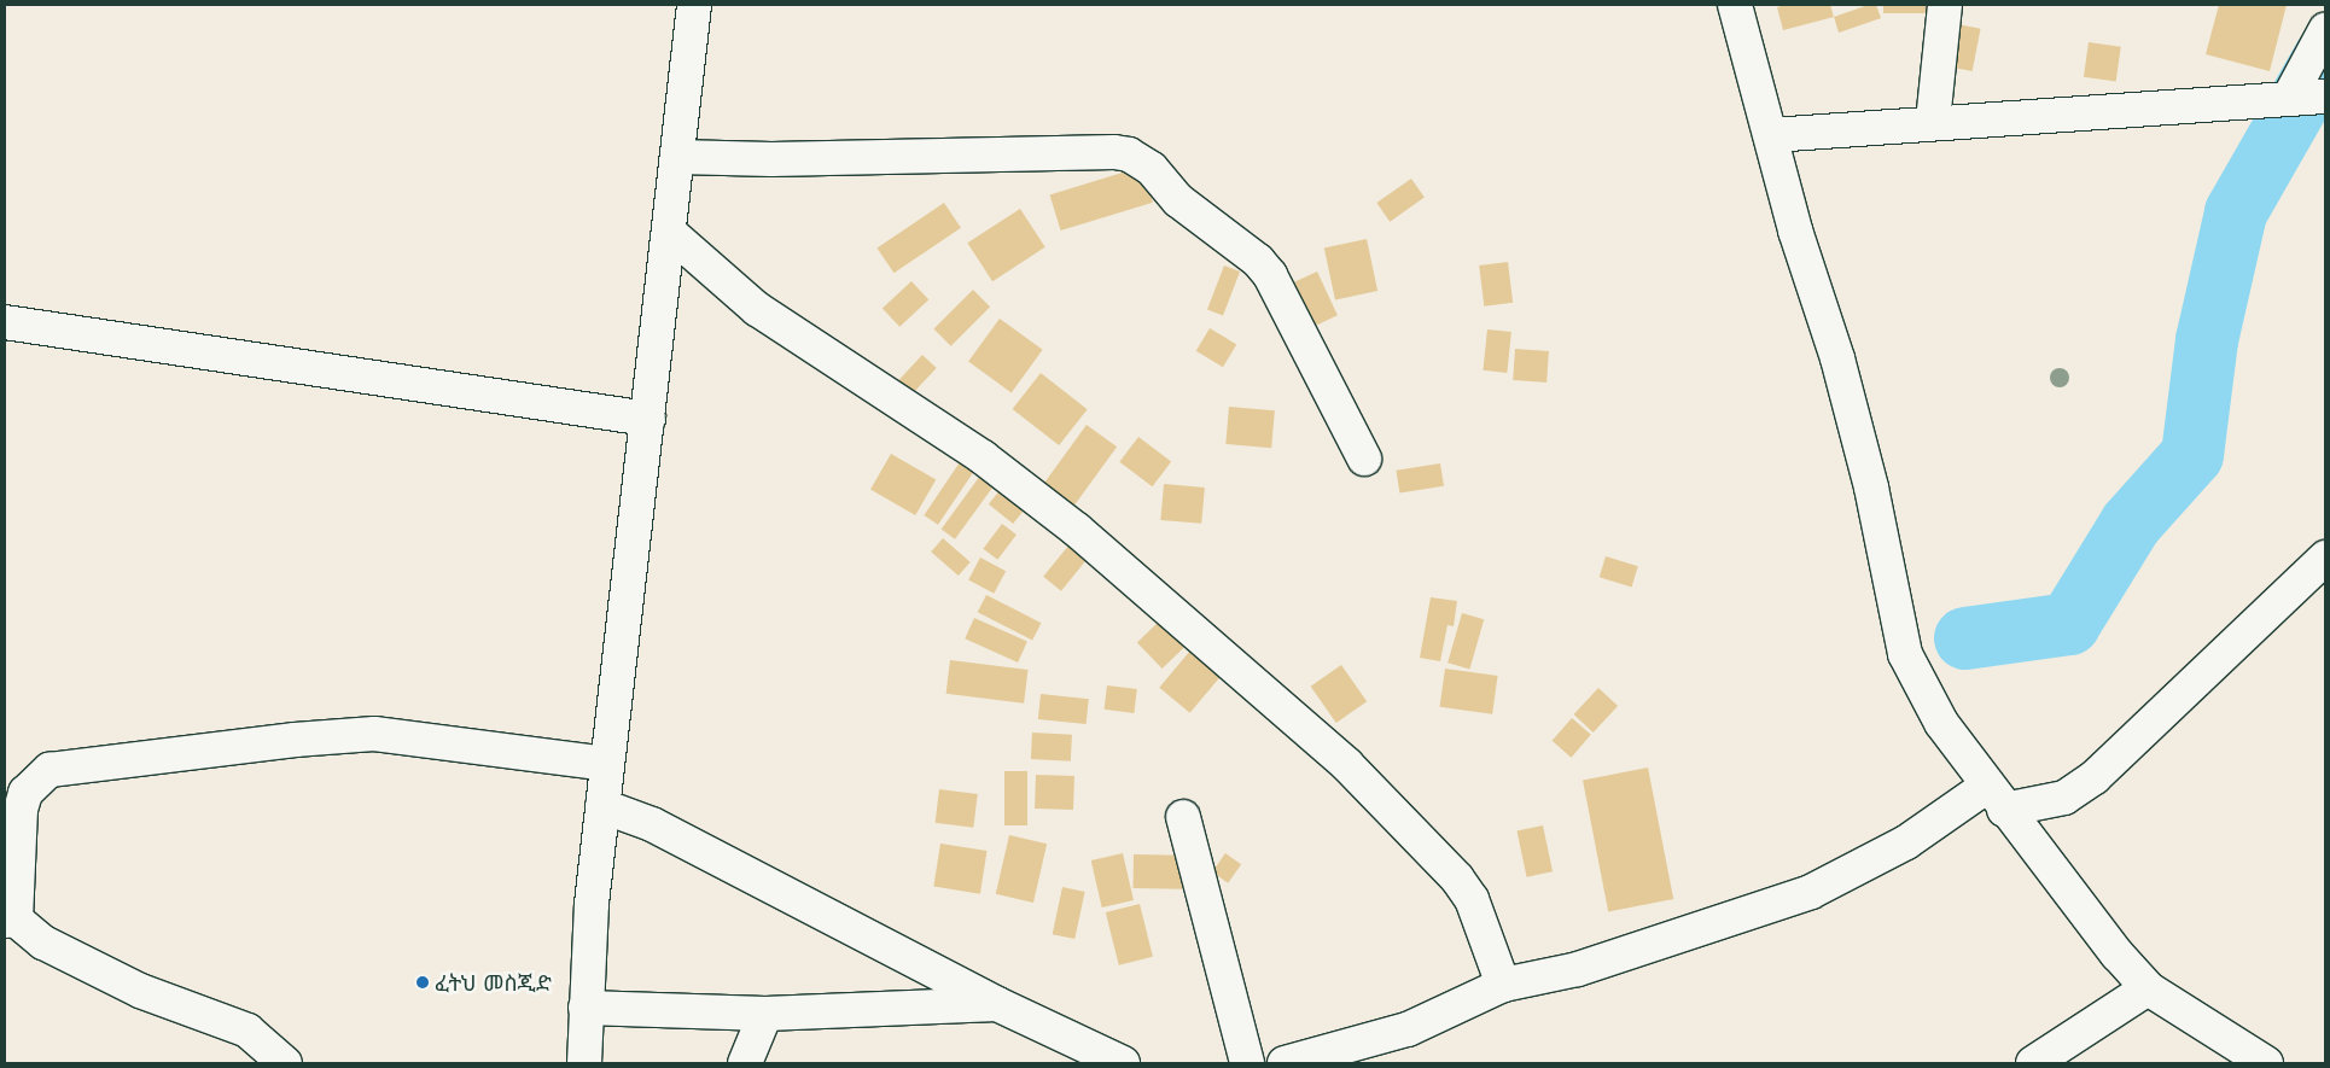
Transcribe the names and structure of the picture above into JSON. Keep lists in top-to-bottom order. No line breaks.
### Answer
{"places":["ፈትህ መስጂድ"]}
